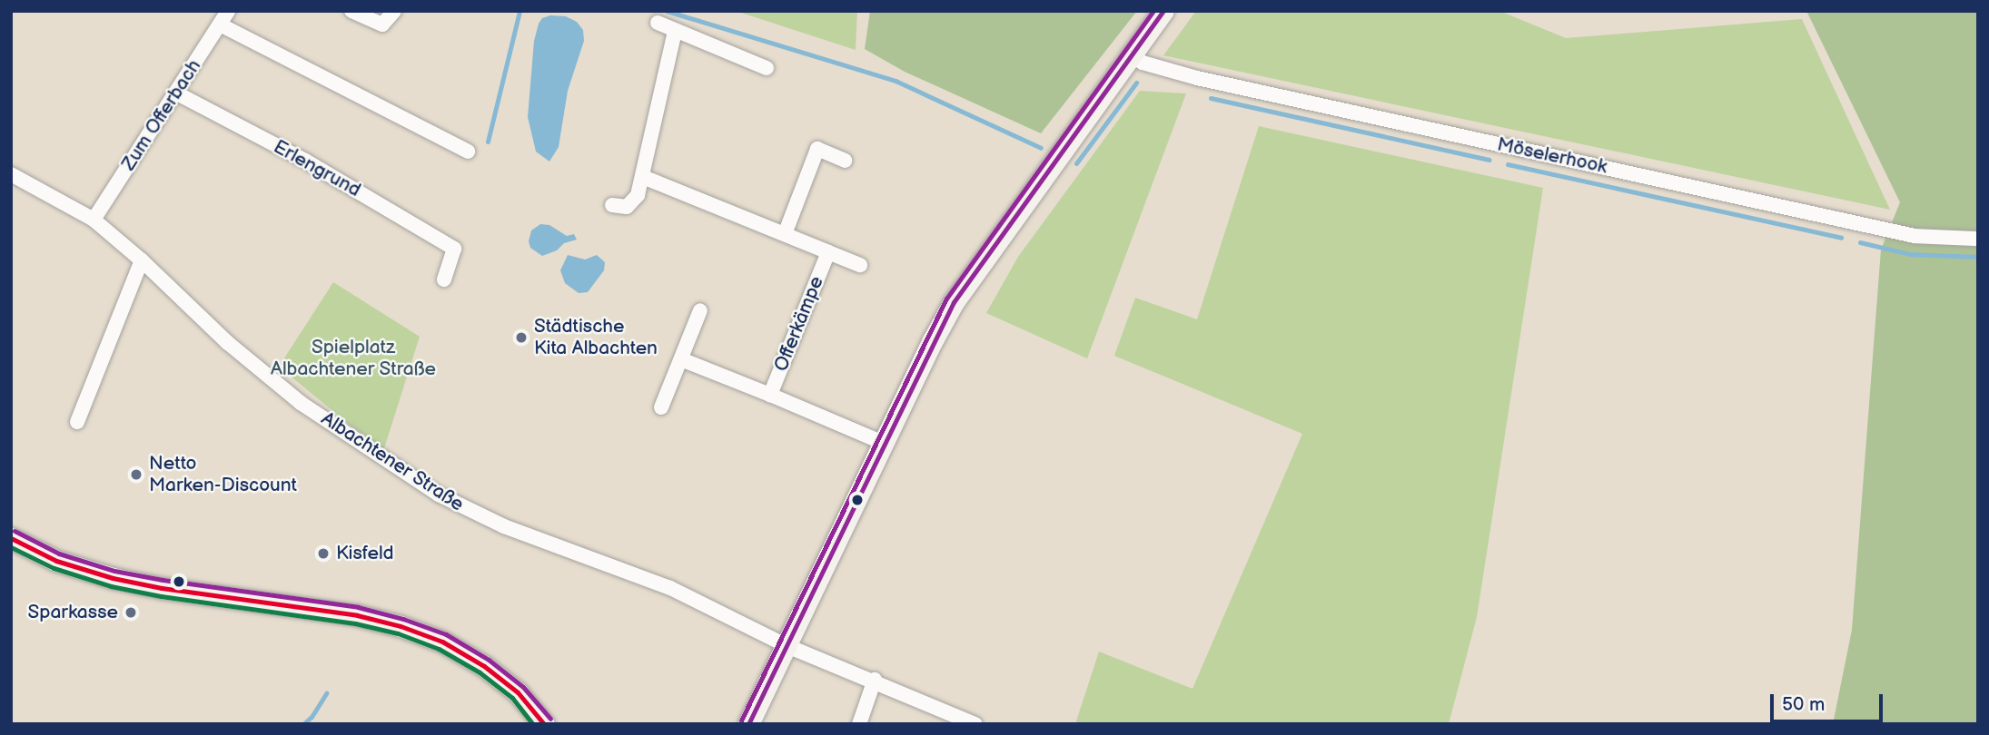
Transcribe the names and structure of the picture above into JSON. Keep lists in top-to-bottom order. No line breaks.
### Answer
{"streets":{"street":["Zum Offerbach","Möselerhook","Erlengrund","Offerkämpe","Albachtener Straße"]},"crossings":[["Zum Offerbach","Erlengrund"],["Zum Offerbach","Albachtener Straße"]],"parks":["Spielplatz Albachtener Straße"],"places":["Städtische Kita Albachten","Netto Marken-Discount","Kisfeld","Sparkasse"],"scale_bar":"50 m"}
